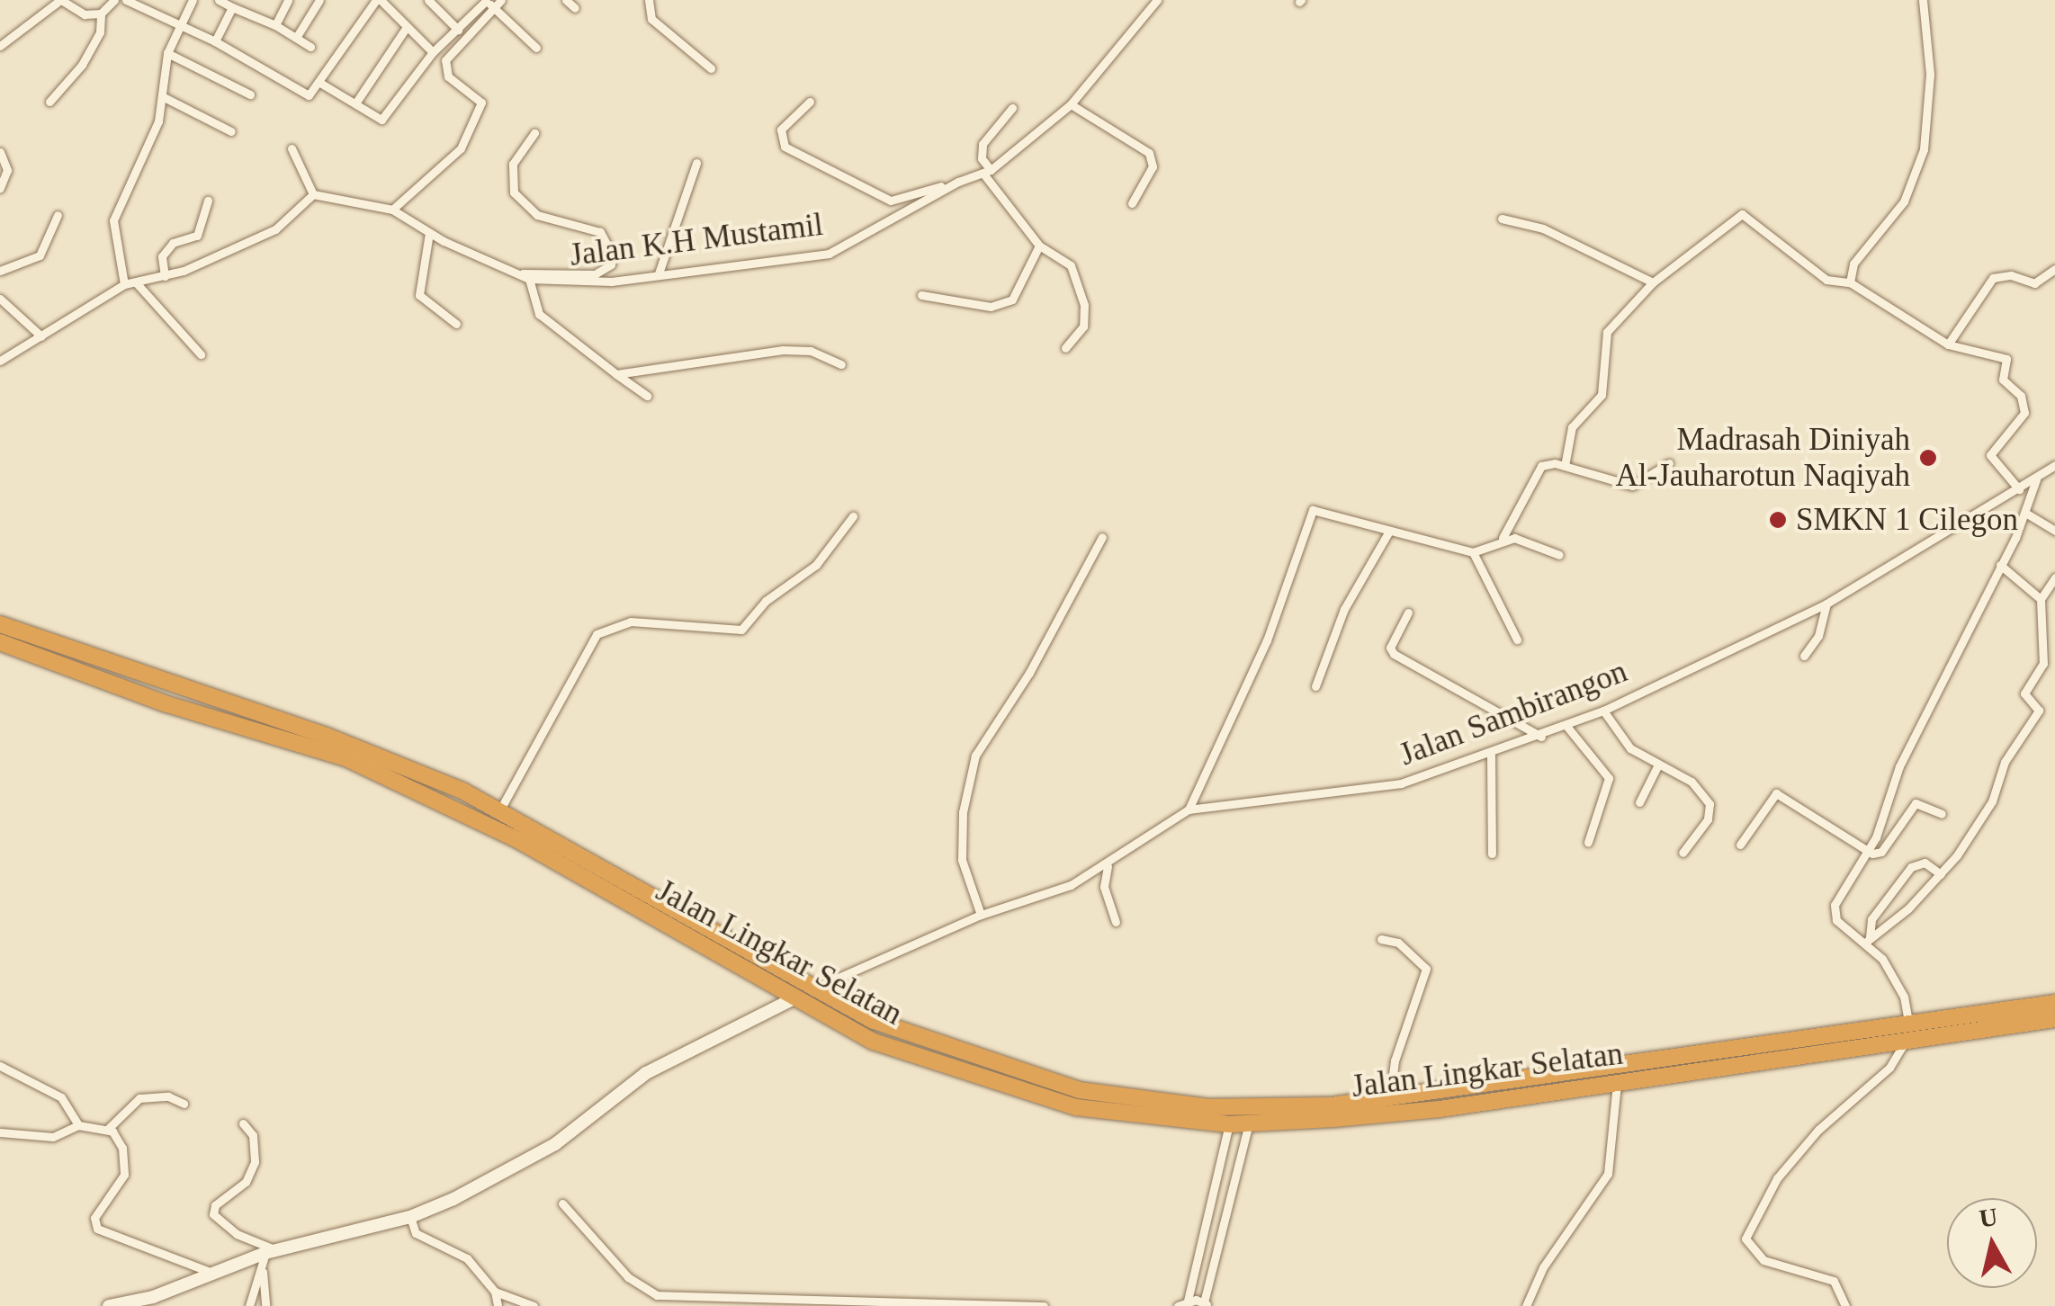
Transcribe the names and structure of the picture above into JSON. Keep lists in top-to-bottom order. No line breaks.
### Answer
{"streets":{"highway":["Jalan Lingkar Selatan"],"street":["Jalan K.H Mustamil","Jalan Sambirangon"]},"crossings":[["Jalan Sambirangon","Jalan Lingkar Selatan"]],"places":["Madrasah Diniyah Al-Jauharotun Naqiyah","SMKN 1 Cilegon"],"north":"top"}
